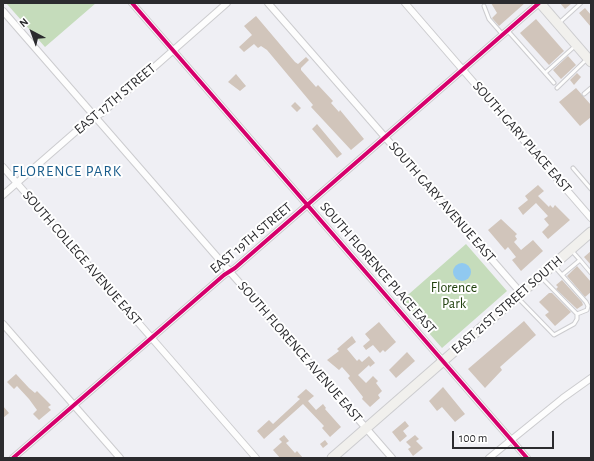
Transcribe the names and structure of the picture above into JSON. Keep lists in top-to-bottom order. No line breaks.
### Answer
{"streets":{"main road":["EAST 21ST STREET SOUTH"],"street":["EAST 17TH STREET","SOUTH GARY PLACE EAST","SOUTH GARY AVENUE EAST","EAST 19TH STREET","SOUTH COLLEGE AVENUE EAST","SOUTH FLORENCE PLACE EAST","SOUTH FLORENCE AVENUE EAST"]},"crossings":[["EAST 17TH STREET","SOUTH COLLEGE AVENUE EAST"],["EAST 17TH STREET","SOUTH FLORENCE PLACE EAST"],["EAST 17TH STREET","SOUTH FLORENCE AVENUE EAST"],["SOUTH GARY PLACE EAST","EAST 19TH STREET"],["SOUTH GARY AVENUE EAST","EAST 19TH STREET"],["SOUTH GARY AVENUE EAST","EAST 21ST STREET SOUTH"],["EAST 19TH STREET","SOUTH COLLEGE AVENUE EAST"],["EAST 19TH STREET","SOUTH FLORENCE PLACE EAST"],["EAST 19TH STREET","SOUTH FLORENCE AVENUE EAST"],["SOUTH FLORENCE PLACE EAST","EAST 21ST STREET SOUTH"],["EAST 21ST STREET SOUTH","SOUTH FLORENCE AVENUE EAST"]],"districts":["FLORENCE PARK"],"parks":["Florence Park"],"scale_bar":"100 m","north":"top left"}
